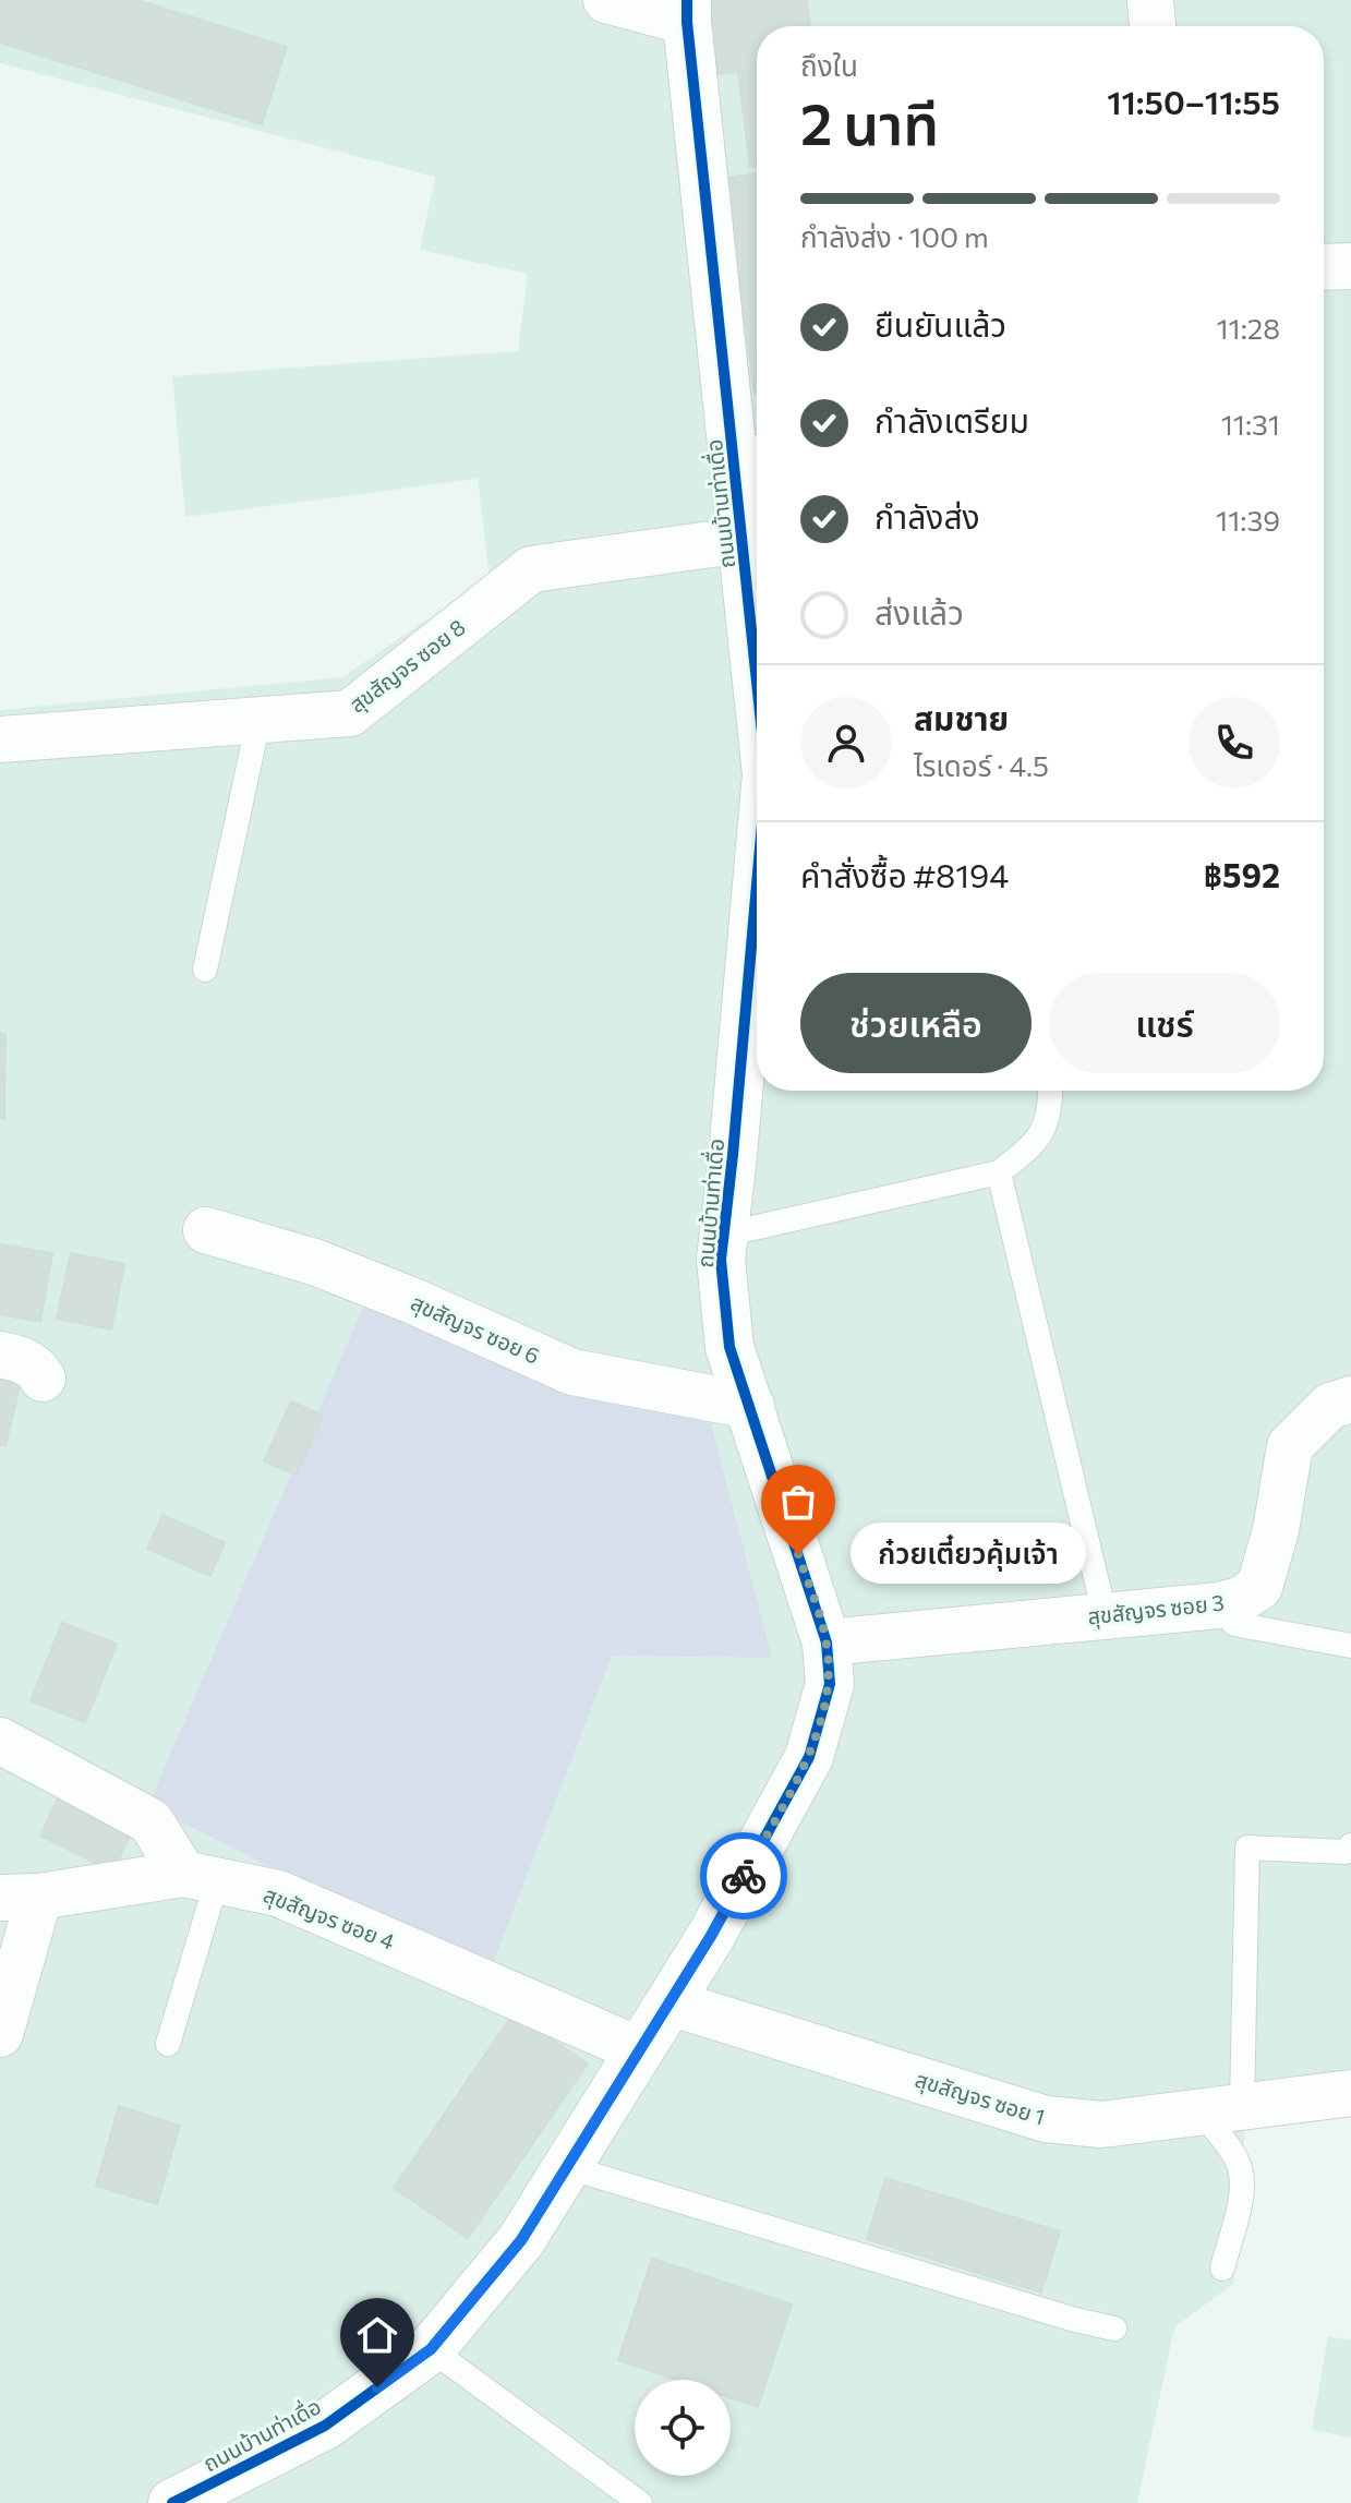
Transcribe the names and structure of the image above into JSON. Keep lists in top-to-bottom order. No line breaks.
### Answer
{"streets":{"street":["ถนนบ้านท่าเดื่อ","สุขสัญจร ซอย 8","สุขสัญจร ซอย 6","สุขสัญจร ซอย 3","สุขสัญจร ซอย 4","สุขสัญจร ซอย 1"]},"crossings":[["ถนนบ้านท่าเดื่อ","สุขสัญจร ซอย 8"],["ถนนบ้านท่าเดื่อ","สุขสัญจร ซอย 6"],["ถนนบ้านท่าเดื่อ","สุขสัญจร ซอย 3"],["ถนนบ้านท่าเดื่อ","สุขสัญจร ซอย 4"],["ถนนบ้านท่าเดื่อ","สุขสัญจร ซอย 1"]],"places":["ก๋วยเตี๋ยวคุ้มเจ้า"],"page":{"heading":["2 นาที","ถึงใน","11:50–11:55"],"panel":["สมชาย","ไรเดอร์ · 4.5","คำสั่งซื้อ #8194","฿592"],"bar":"กำลังส่ง · 100 m","list":[["ยืนยันแล้ว","11:28"],["กำลังเตรียม","11:31"],["กำลังส่ง","11:39"],"ส่งแล้ว"],"buttons":["ช่วยเหลือ","แชร์"],"bubble":"ก๋วยเตี๋ยวคุ้มเจ้า"}}
